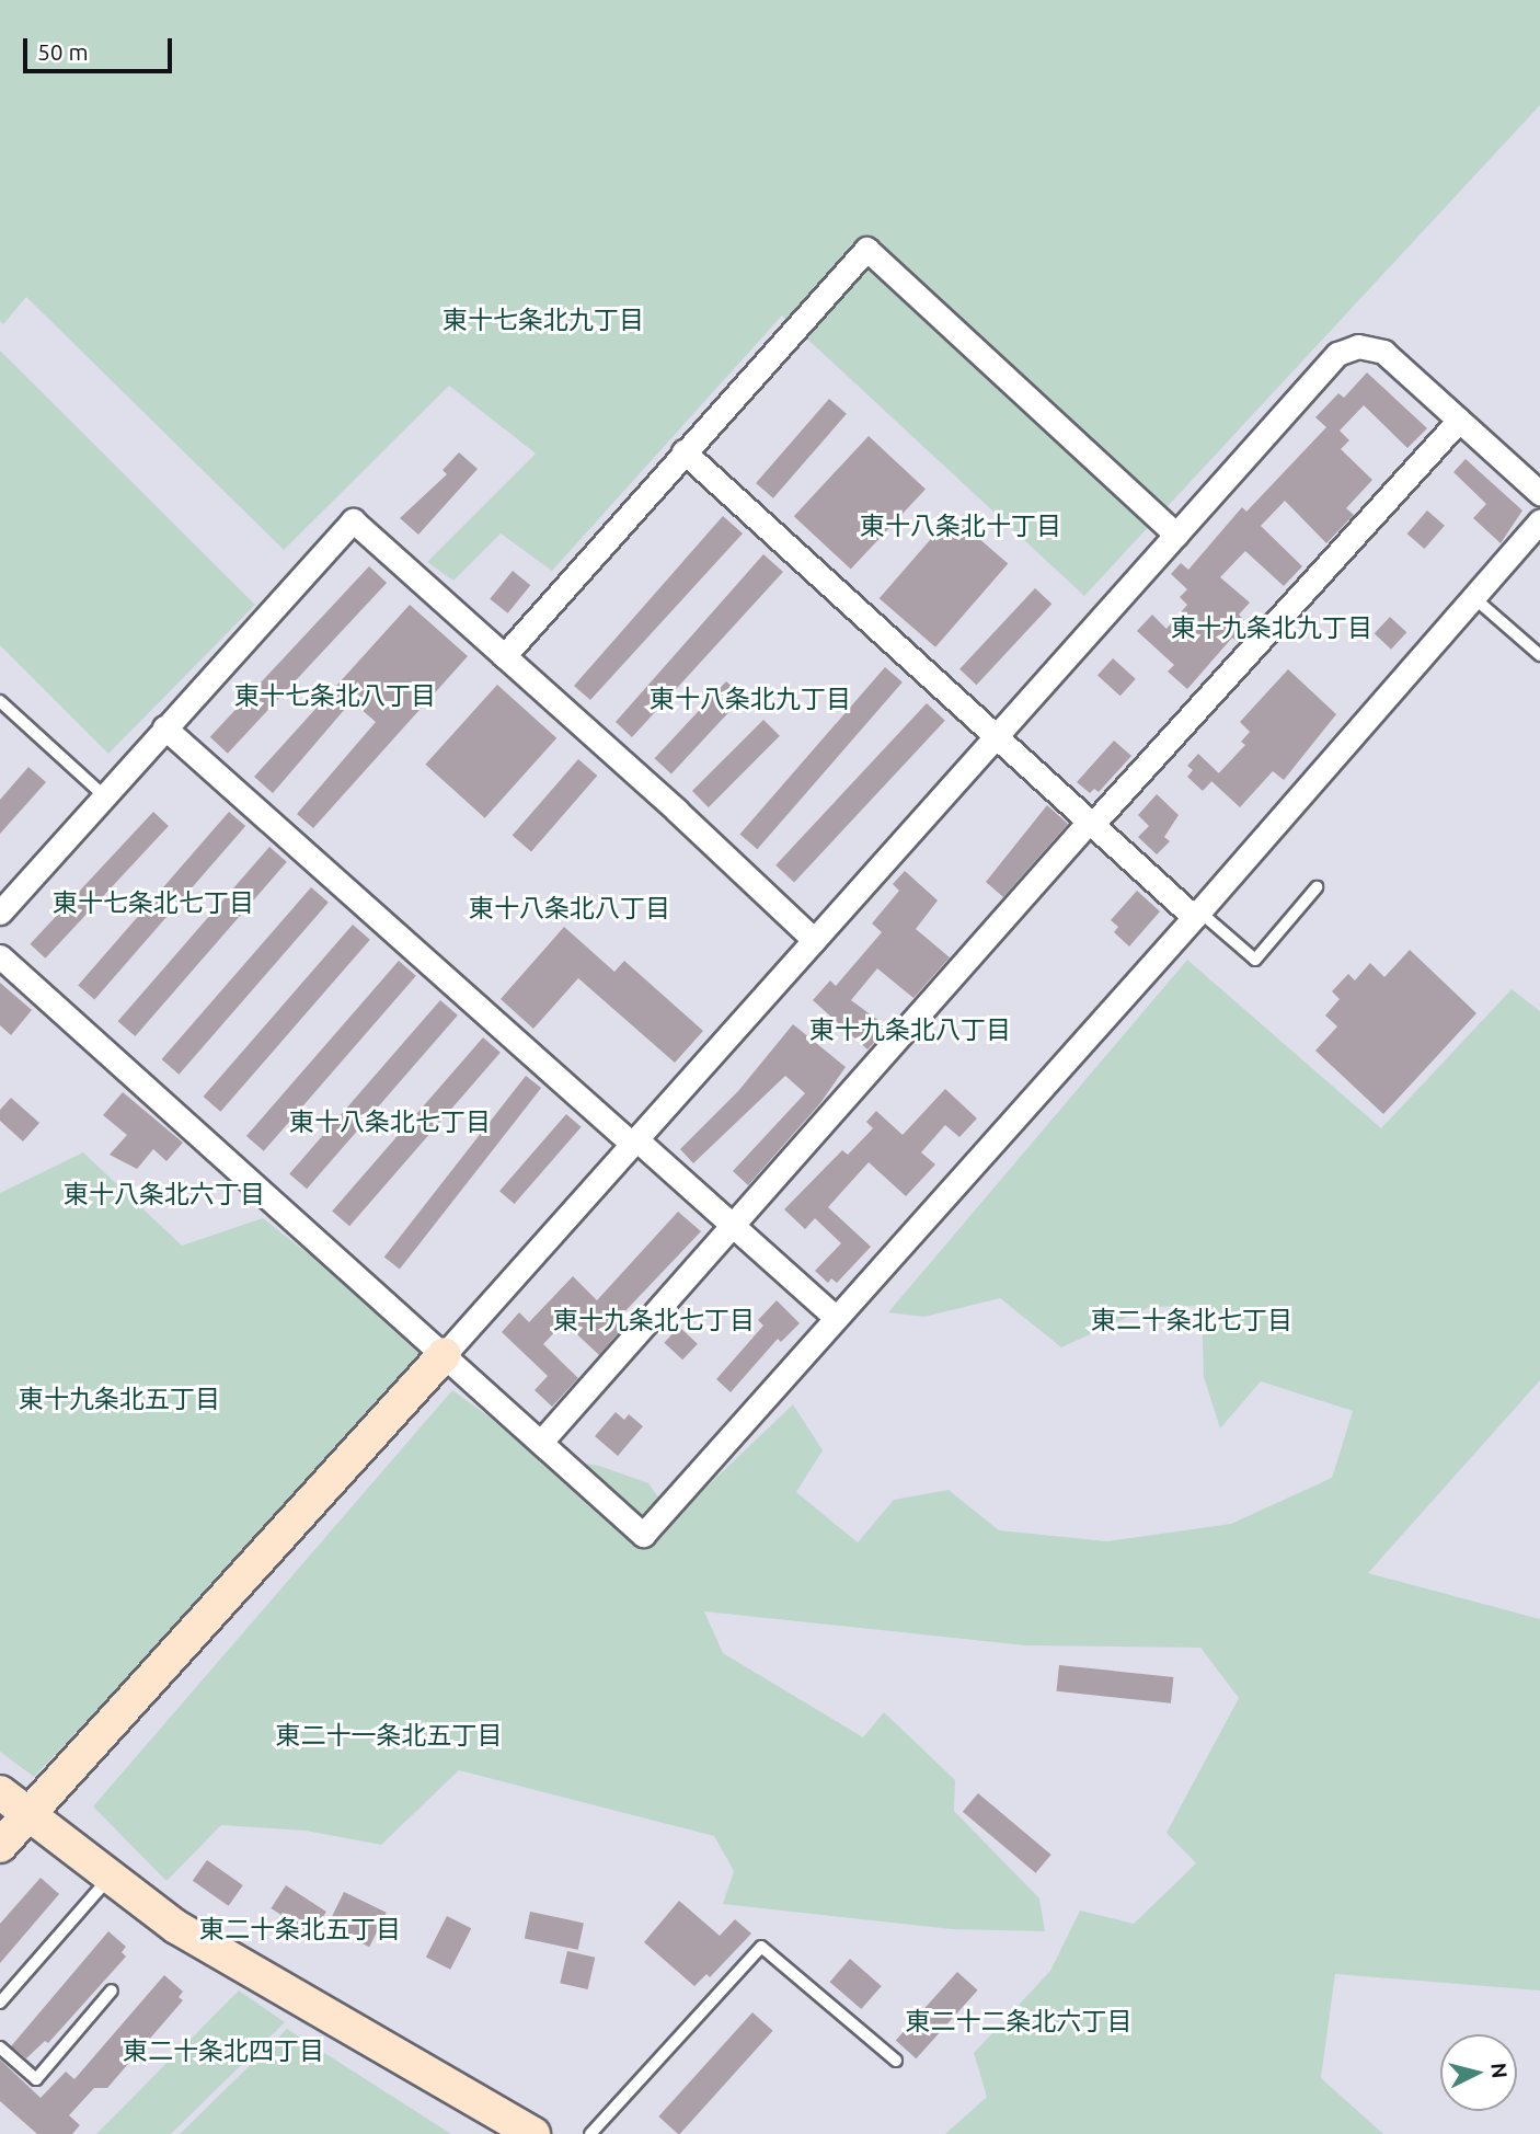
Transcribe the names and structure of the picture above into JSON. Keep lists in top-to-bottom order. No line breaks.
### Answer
{"districts":["東十七条北九丁目","東十八条北十丁目","東十九条北九丁目","東十七条北八丁目","東十八条北九丁目","東十七条北七丁目","東十八条北八丁目","東十九条北八丁目","東十八条北七丁目","東十八条北六丁目","東十九条北七丁目","東二十条北七丁目","東十九条北五丁目","東二十一条北五丁目","東二十条北五丁目","東二十二条北六丁目","東二十条北四丁目"],"scale_bar":"50 m","north":"right"}
